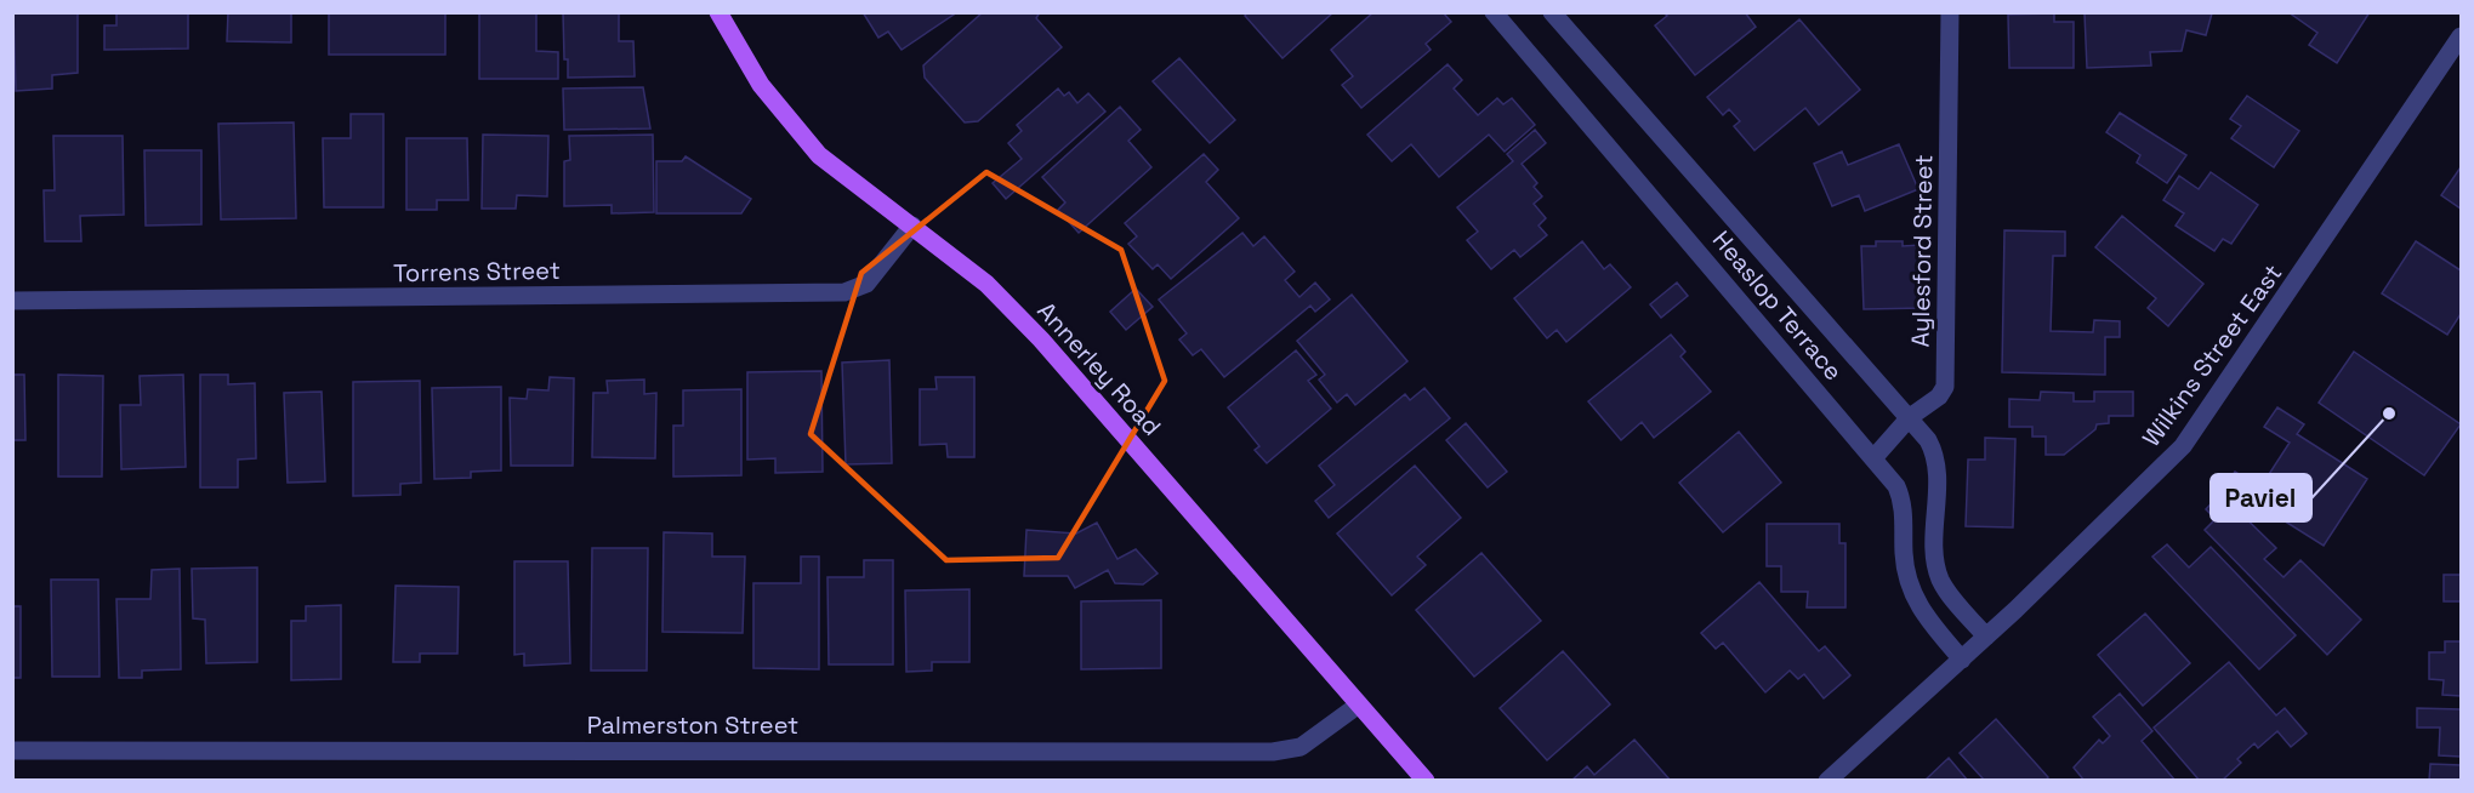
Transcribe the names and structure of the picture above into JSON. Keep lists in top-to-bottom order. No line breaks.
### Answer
{"streets":{"main road":["Annerley Road"],"street":["Aylesford Street","Torrens Street","Heaslop Terrace","Wilkins Street East","Palmerston Street"]},"crossings":[["Aylesford Street","Heaslop Terrace"],["Torrens Street","Annerley Road"],["Heaslop Terrace","Wilkins Street East"],["Annerley Road","Palmerston Street"]],"places":["Paviel"]}
